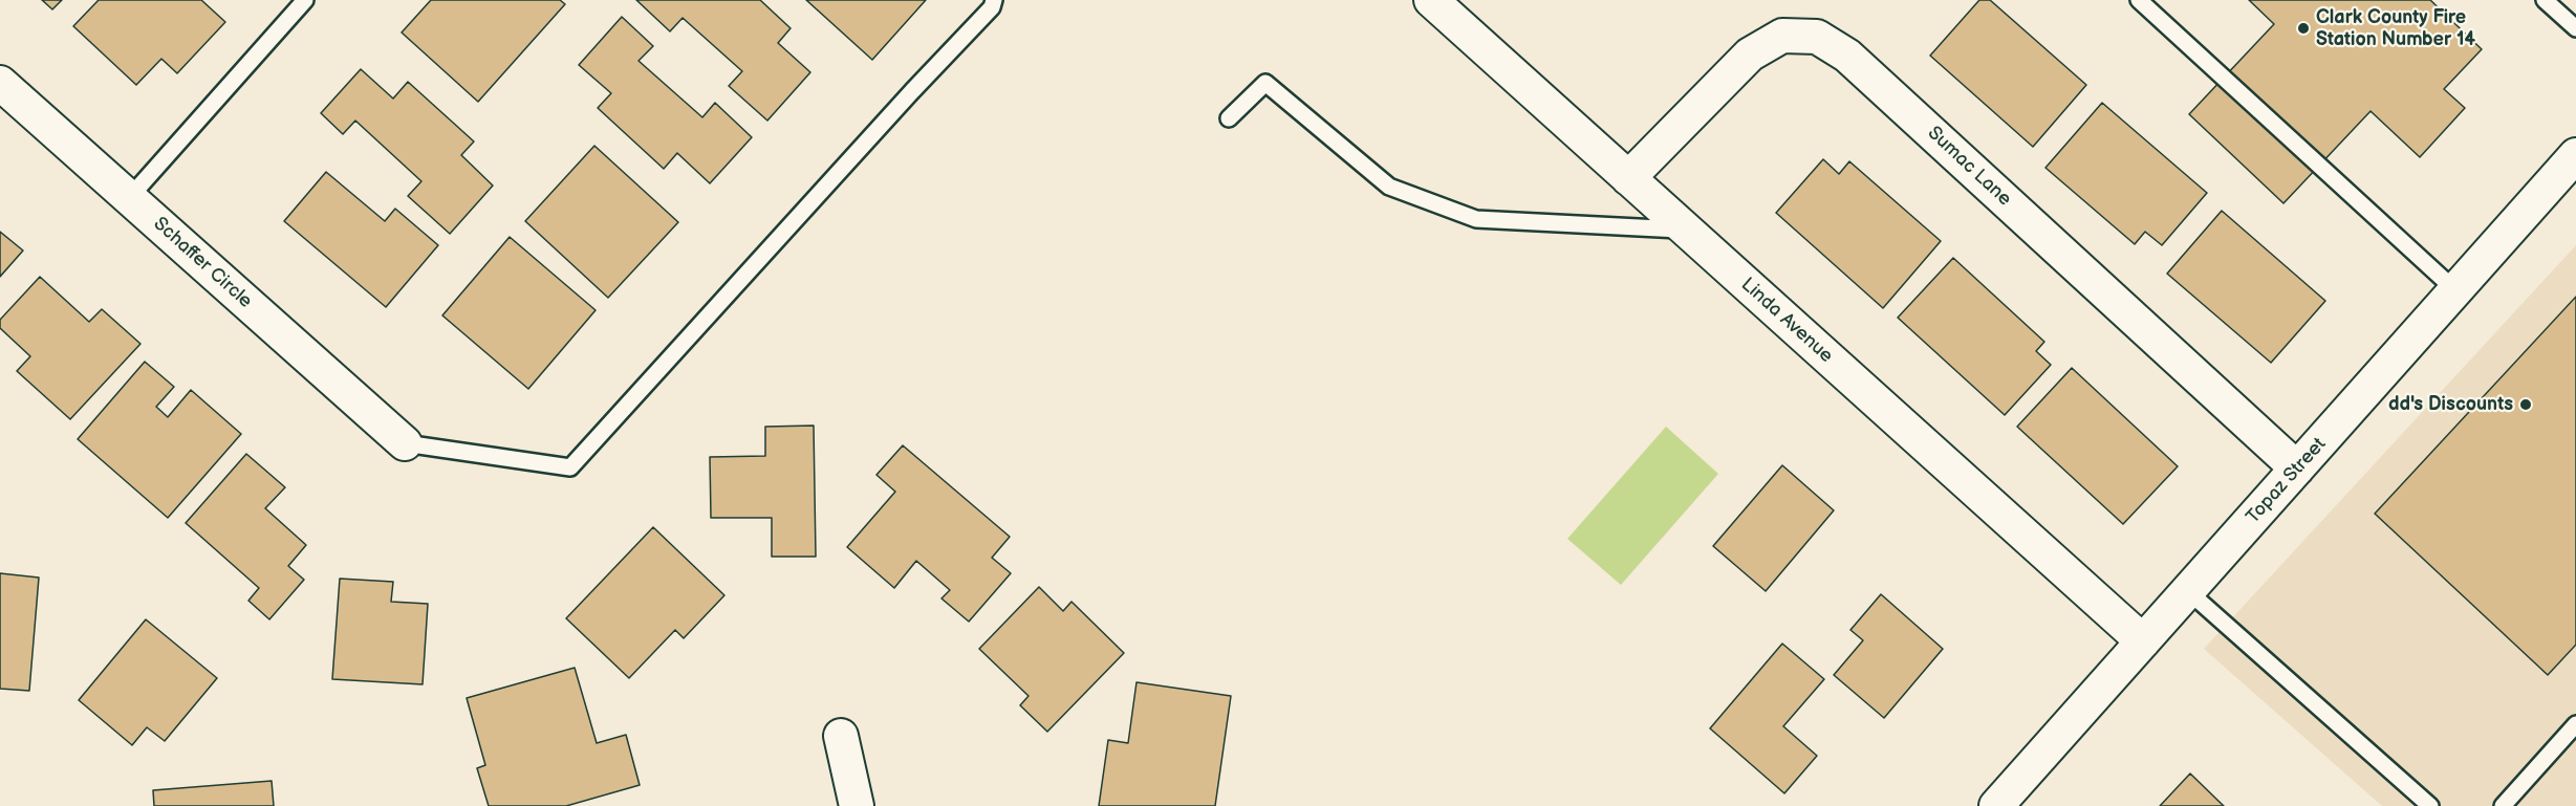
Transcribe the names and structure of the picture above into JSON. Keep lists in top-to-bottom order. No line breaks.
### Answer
{"streets":{"street":["Sumac Lane","Schaffer Circle","Linda Avenue","Topaz Street"]},"crossings":[["Sumac Lane","Linda Avenue"],["Sumac Lane","Topaz Street"],["Linda Avenue","Topaz Street"]],"places":["Clark County Fire Station Number 14","dd's Discounts"]}
